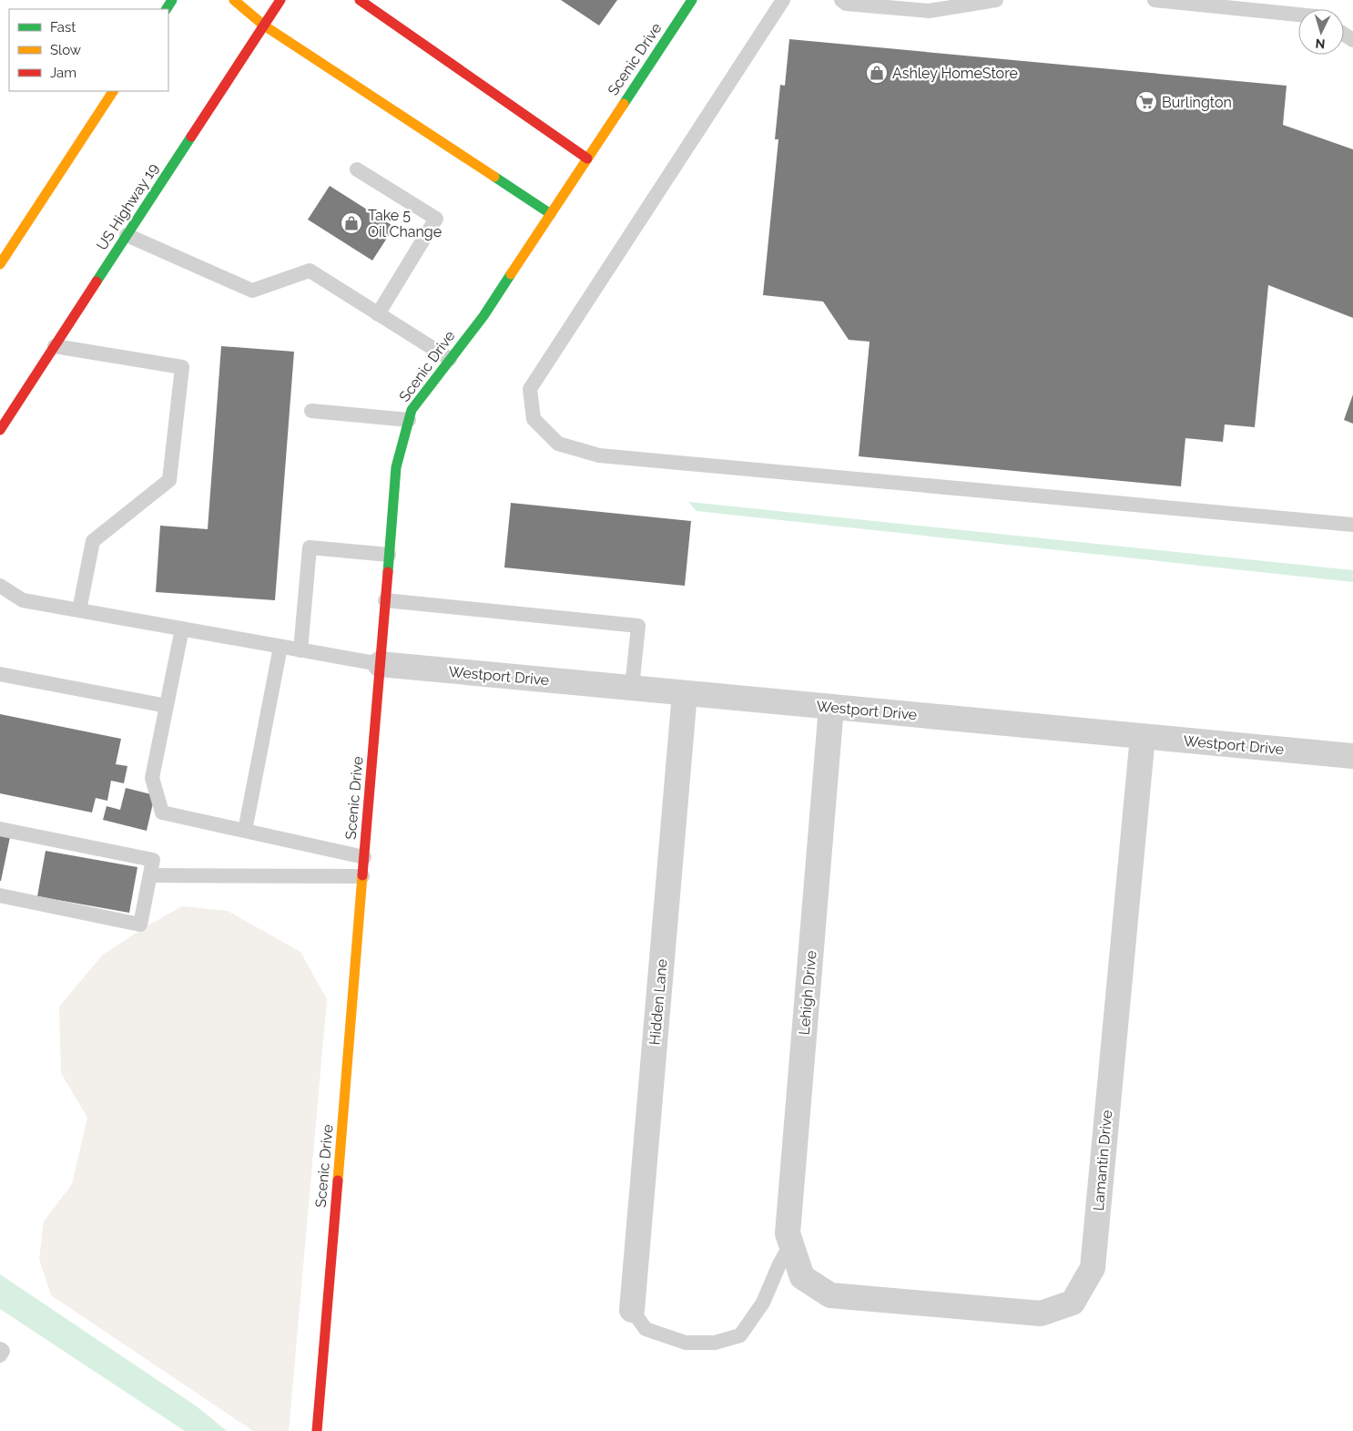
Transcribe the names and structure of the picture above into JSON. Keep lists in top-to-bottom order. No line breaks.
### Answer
{"streets":{"main road":["Scenic Drive","US Highway 19"],"street":["Westport Drive","Lehigh Drive","Hidden Lane","Lamantin Drive"]},"crossings":[["Scenic Drive","Westport Drive"],["Westport Drive","Lehigh Drive"],["Westport Drive","Hidden Lane"],["Westport Drive","Lamantin Drive"],["Lehigh Drive","Lamantin Drive"]],"places":{"shop":["Ashley HomeStore","Take 5 Oil Change"],"supermarket":["Burlington"]},"legend":["Fast","Slow","Jam"],"north":"bottom"}
